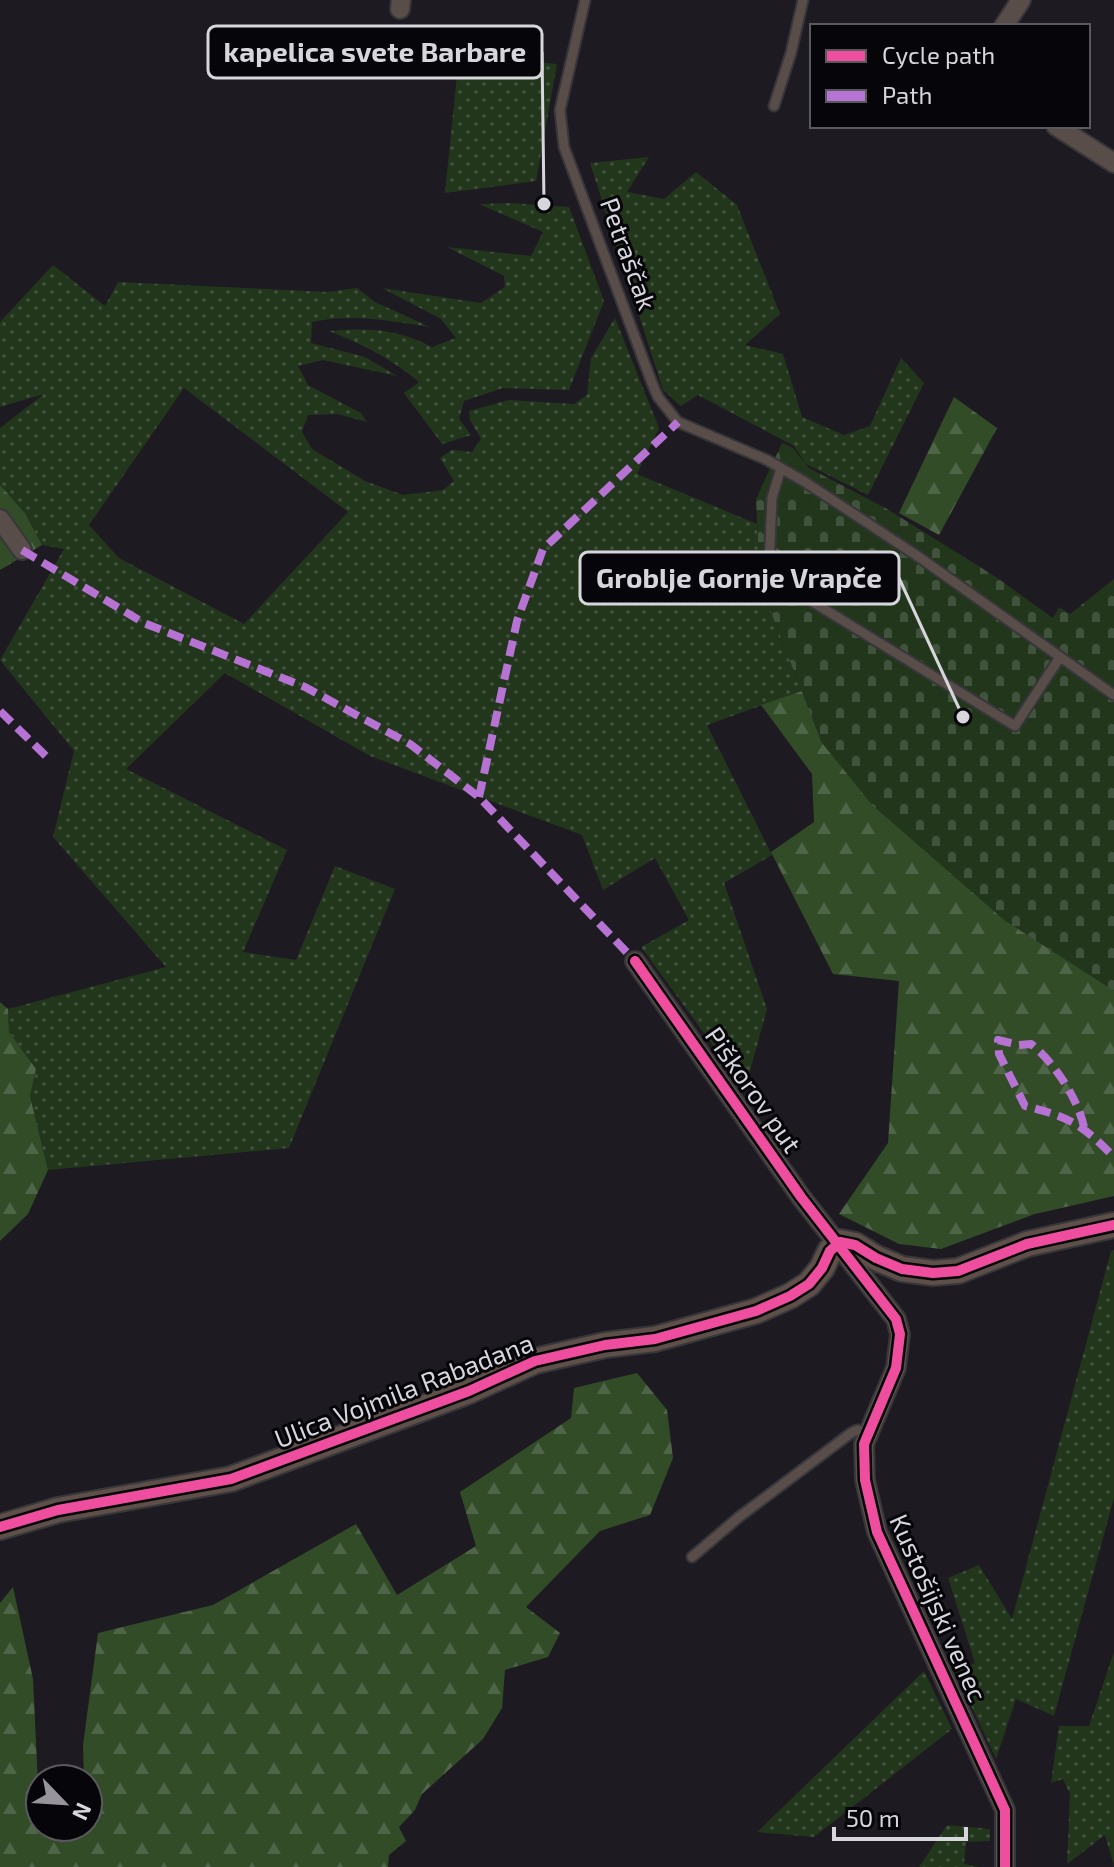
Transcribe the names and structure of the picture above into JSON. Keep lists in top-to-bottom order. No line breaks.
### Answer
{"streets":{"street":["Piškorov put","Ulica Vojmila Rabadana","Kustošijski venec"],"lane":["Petraščak"]},"crossings":[["Piškorov put","Ulica Vojmila Rabadana"],["Piškorov put","Kustošijski venec"],["Ulica Vojmila Rabadana","Kustošijski venec"]],"places":["kapelica svete Barbare","Groblje Gornje Vrapče"],"legend":["Cycle path","Path"],"scale_bar":"50 m","north":"bottom right"}
